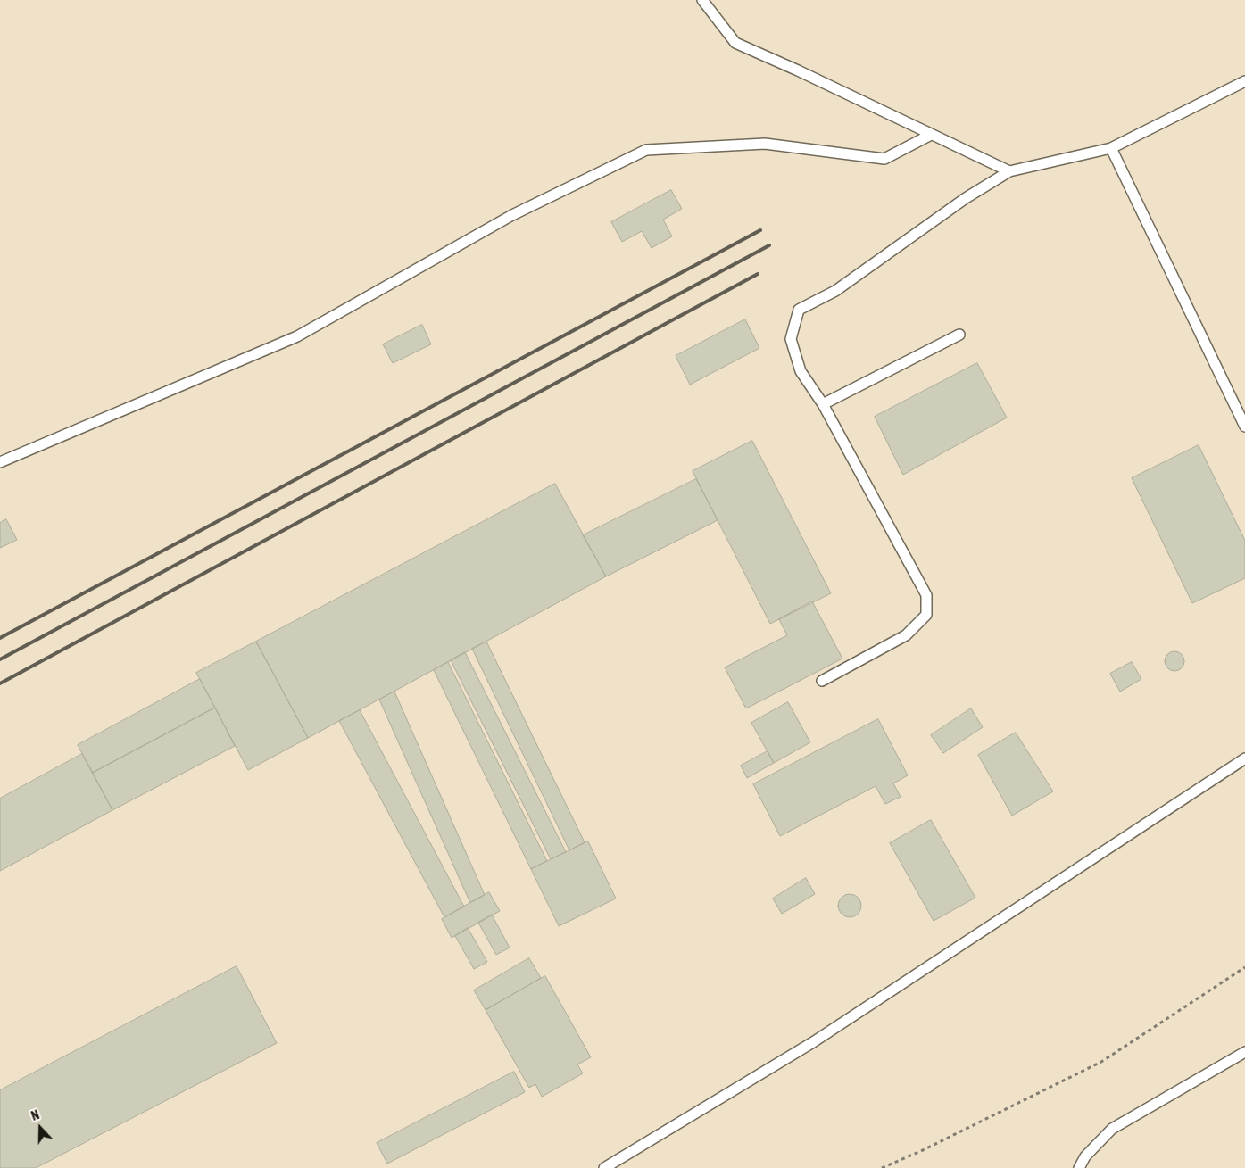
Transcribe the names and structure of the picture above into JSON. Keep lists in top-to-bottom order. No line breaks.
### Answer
{"north":"top"}
